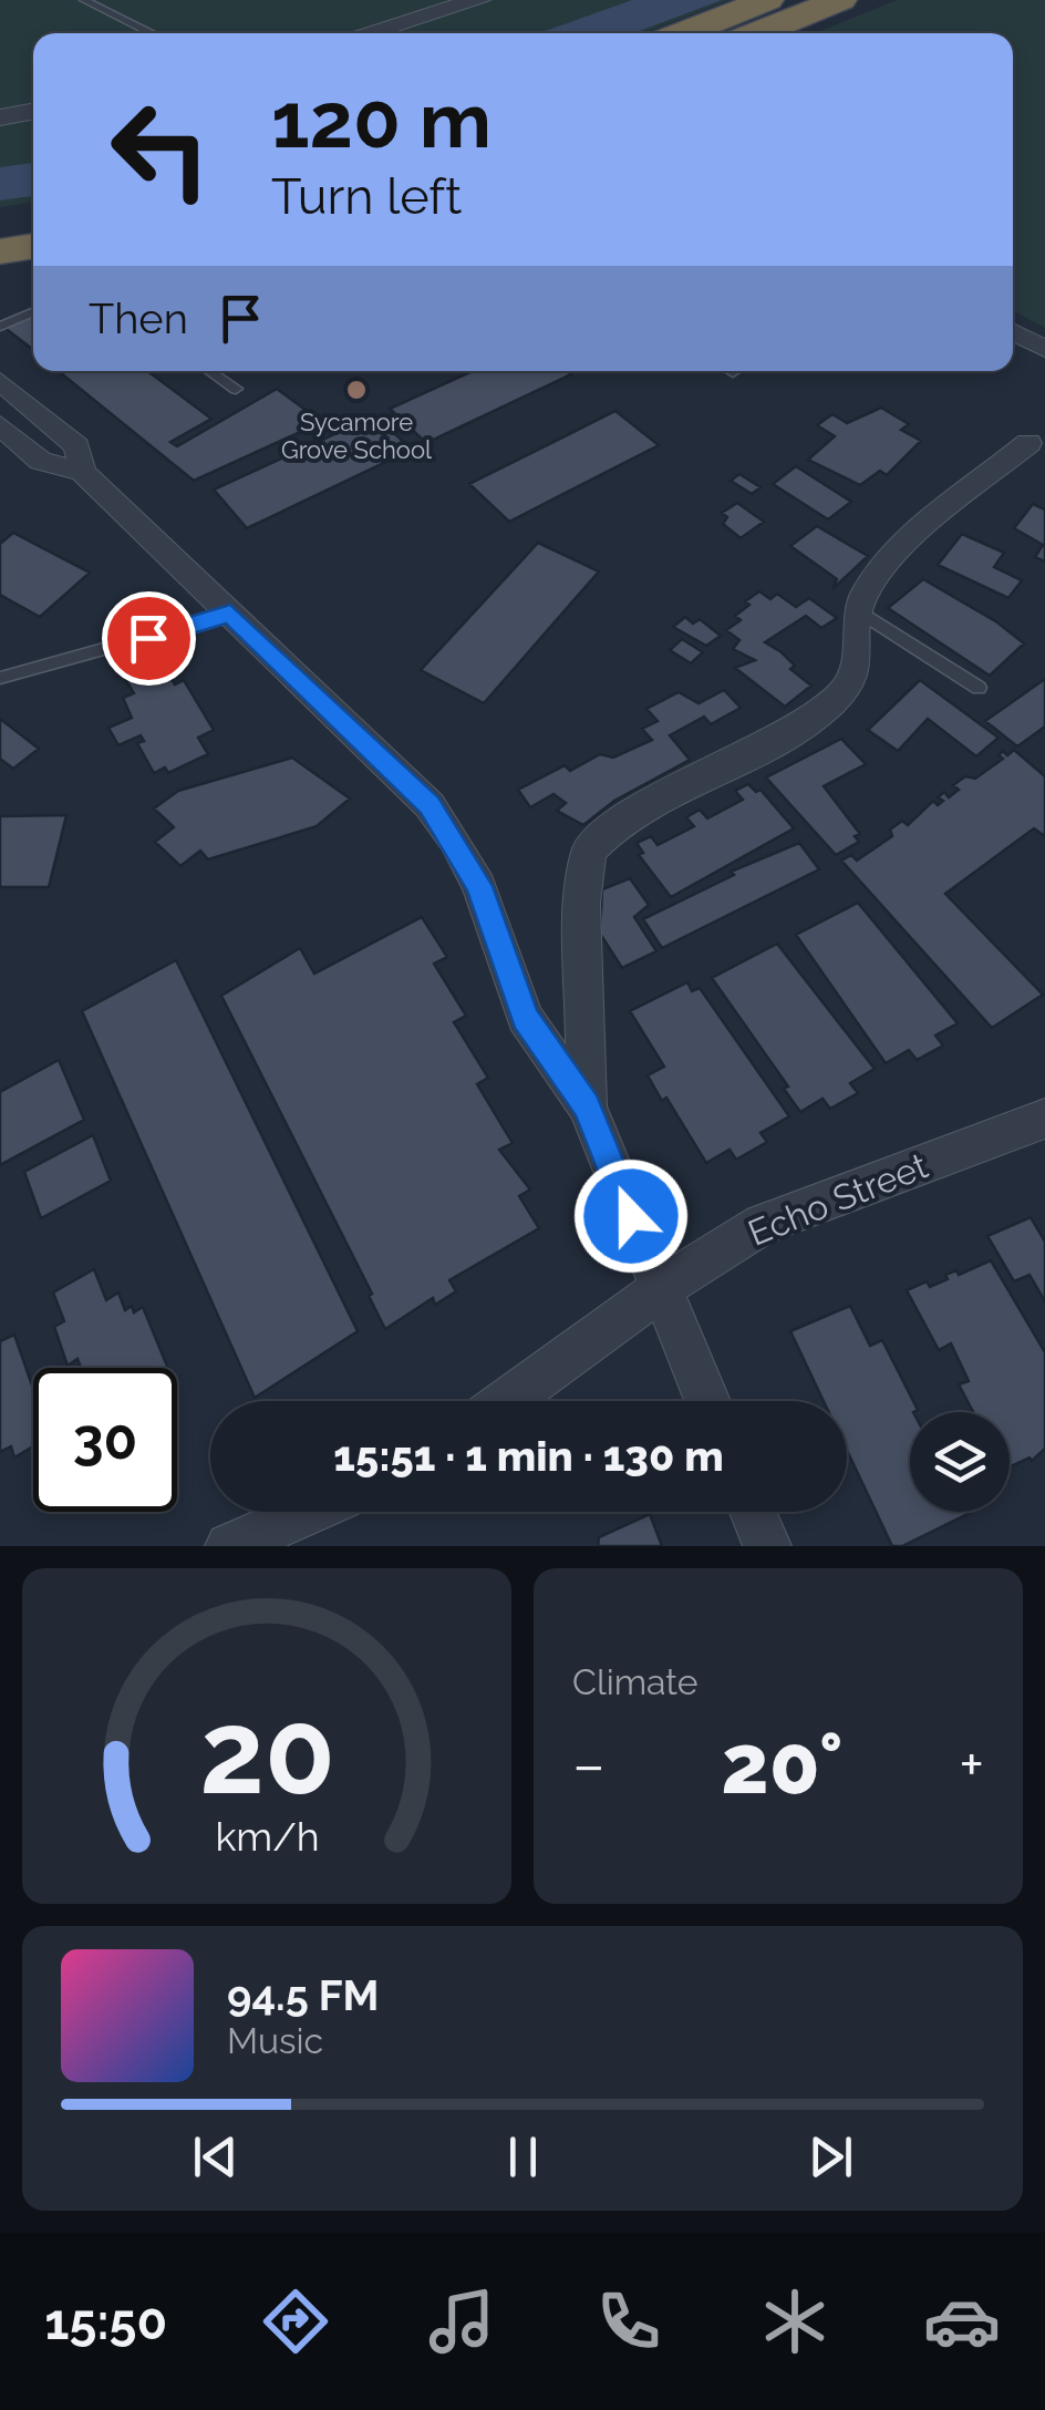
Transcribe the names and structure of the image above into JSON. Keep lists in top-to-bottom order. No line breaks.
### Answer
{"streets":{"street":["Echo Street"]},"places":["Sycamore Grove School"],"page":{"turn":["120 m","Turn left"],"then":"Then","limit":"30","trip":"15:51 · 1 min · 130 m","tile":"Climate","heat":["−","20°","+"],"song":["94.5 FM","Music"],"tabs":"15:50","gauge":["20","km/h"]}}
